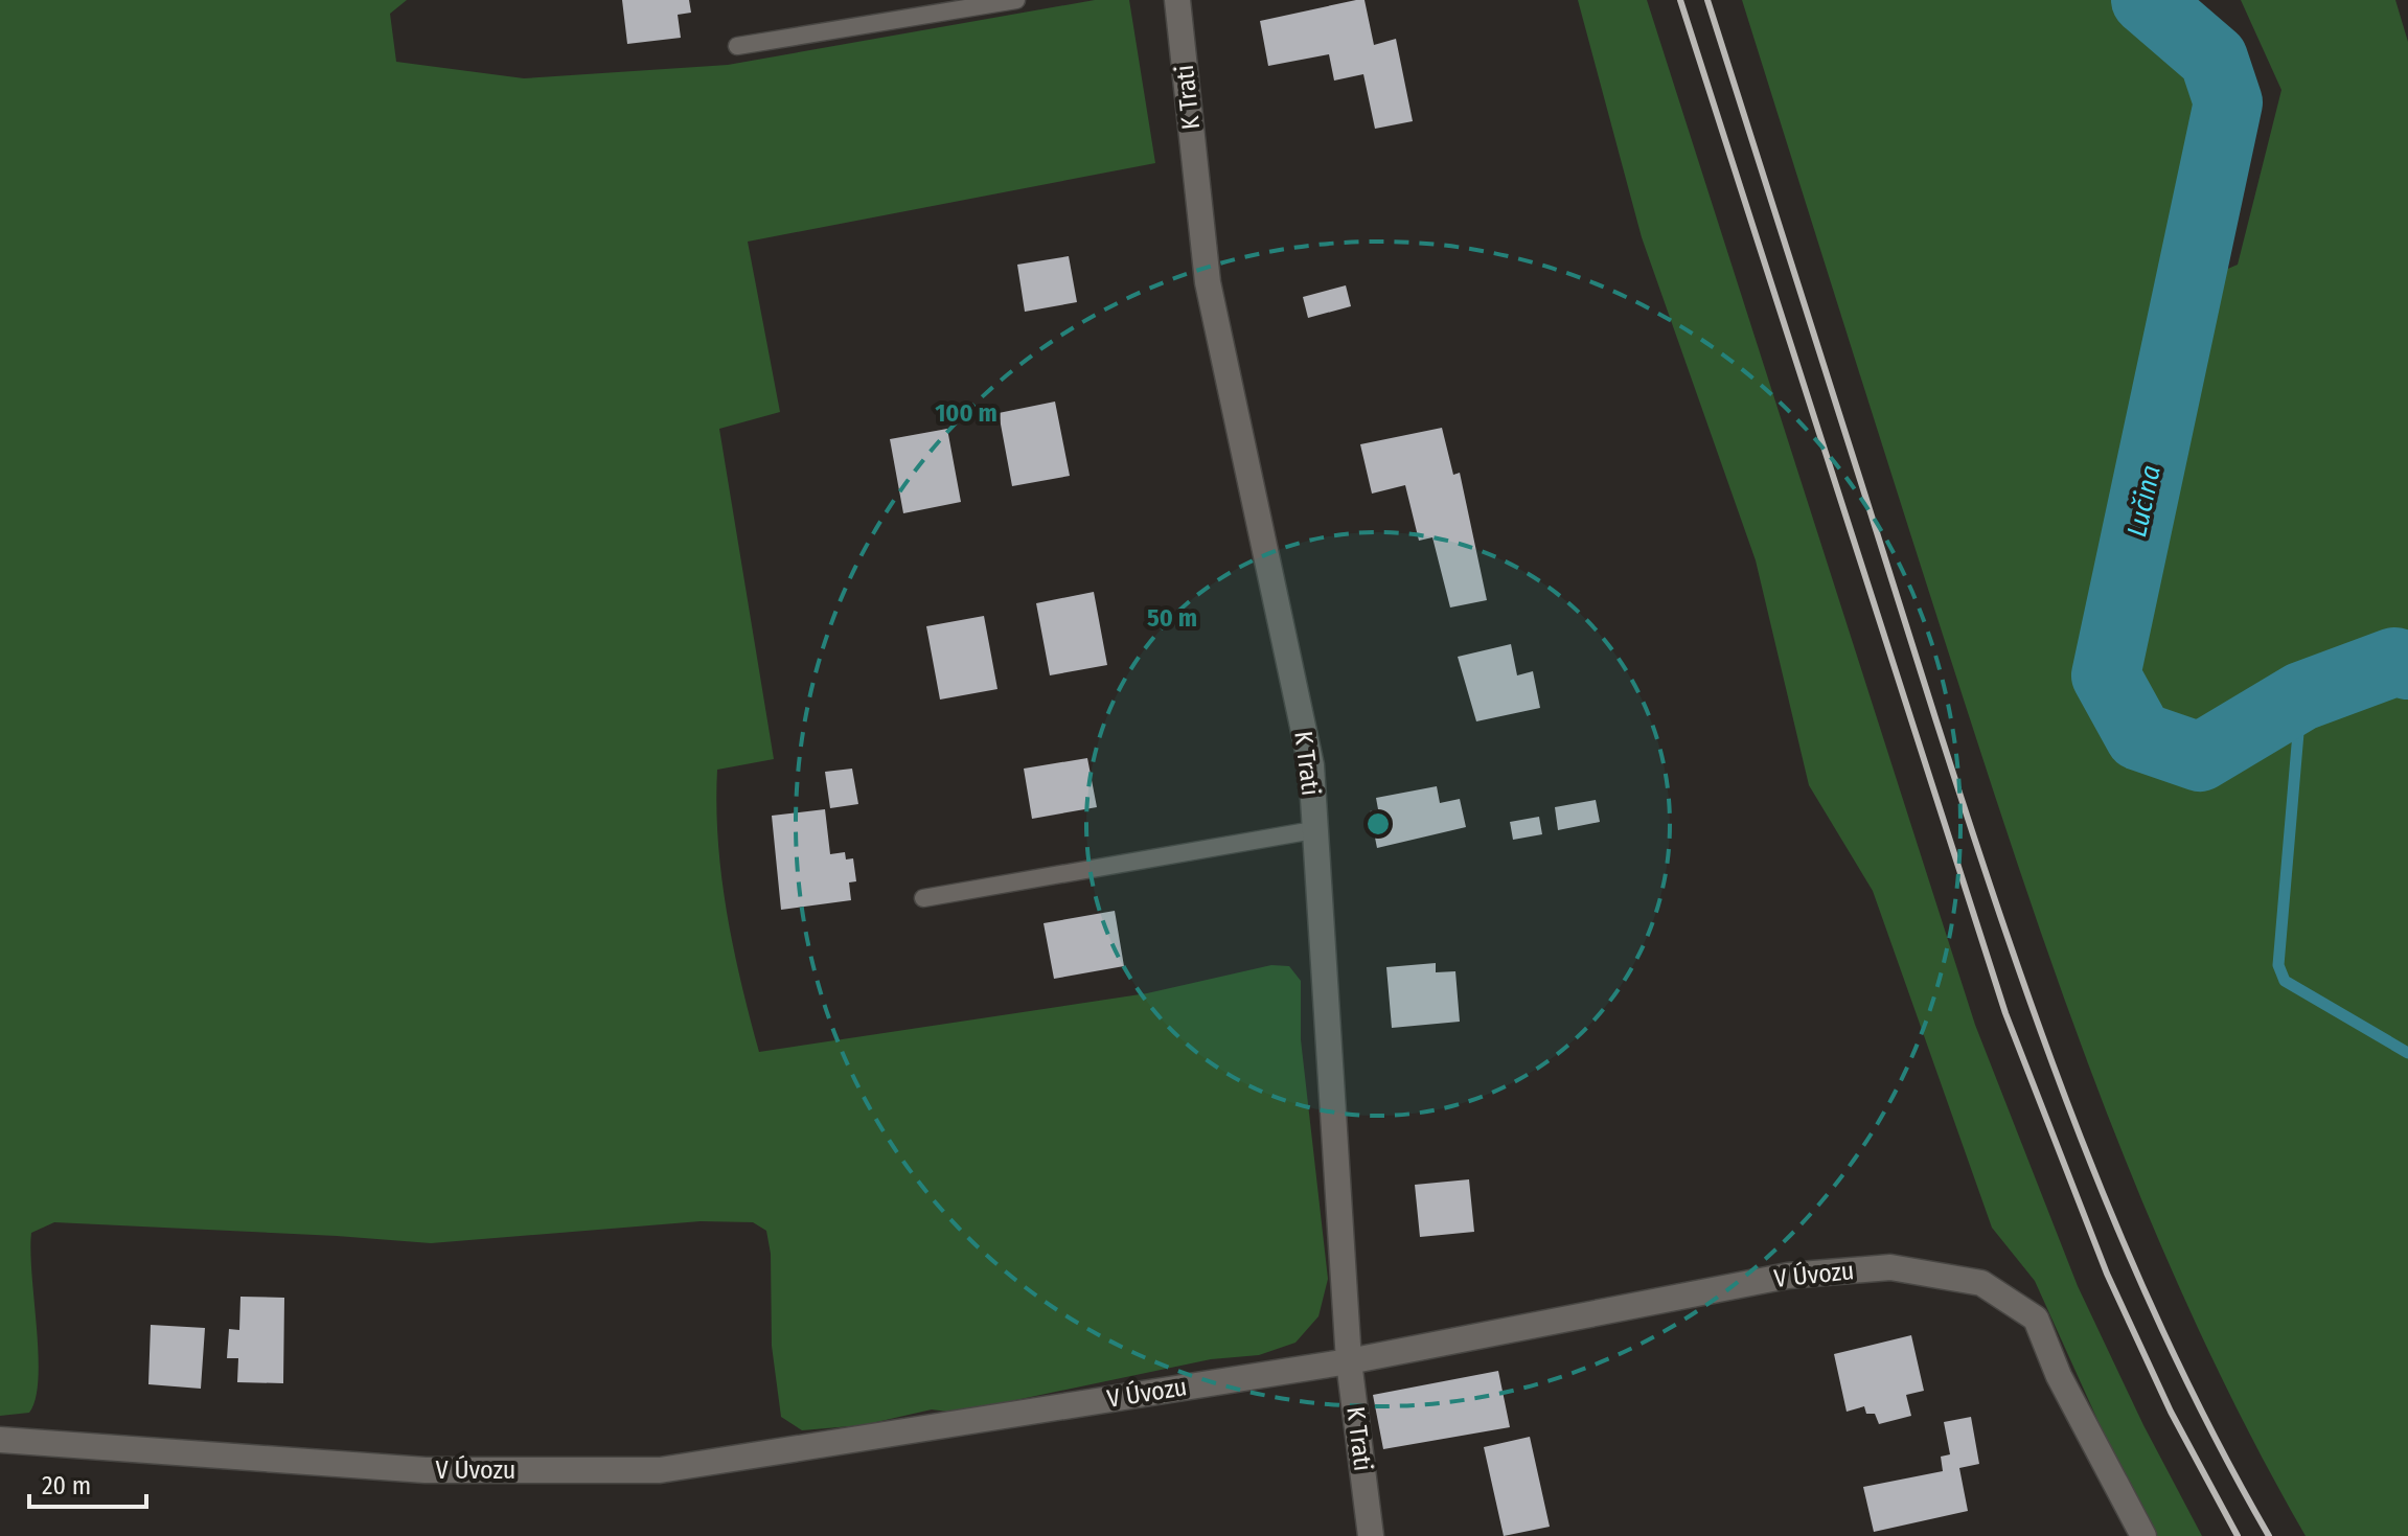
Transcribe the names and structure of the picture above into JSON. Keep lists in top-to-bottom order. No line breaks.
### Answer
{"streets":{"street":["K Trati","V Úvozu"]},"crossings":[["K Trati","V Úvozu"]],"water":["Lučina"],"scale_bar":"20 m","rings":["100 m","50 m"]}
